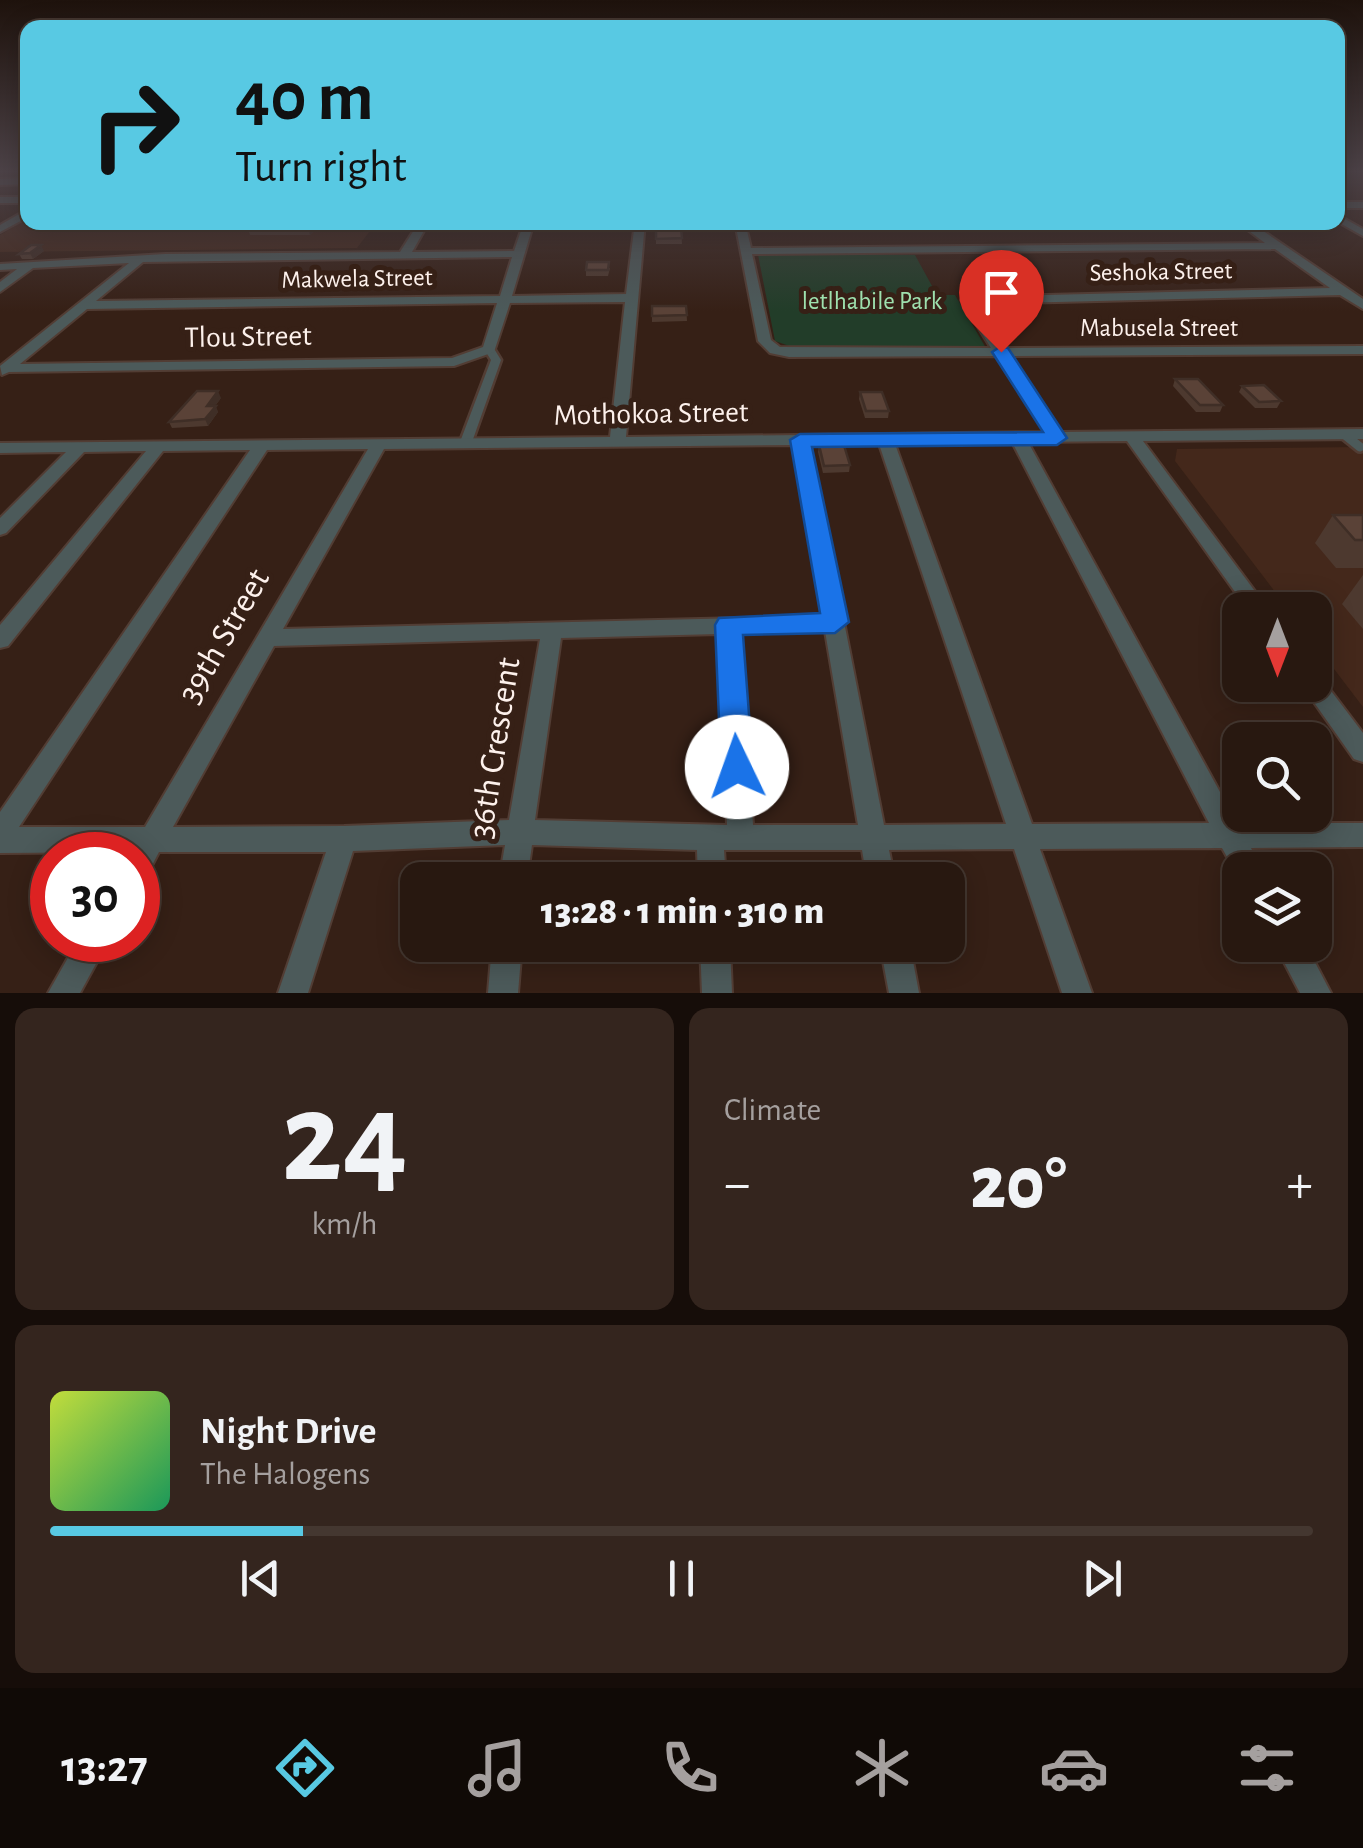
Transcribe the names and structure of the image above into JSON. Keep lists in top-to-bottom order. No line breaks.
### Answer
{"streets":{"street":["Seshoka Street","Makwela Street","Mabusela Street","Tlou Street","Mothokoa Street","39th Street","36th Crescent"]},"crossings":[["Seshoka Street","Mabusela Street"],["Seshoka Street","Mothokoa Street"],["Mothokoa Street","39th Street"]],"parks":["letlhabile Park"],"north":"bottom","page":{"turn":["40 m","Turn right"],"limit":"30","trip":"13:28 · 1 min · 310 m","tile":[["24","km/h"],"Climate"],"heat":["−","20°","+"],"song":["Night Drive","The Halogens"],"tabs":"13:27"}}
